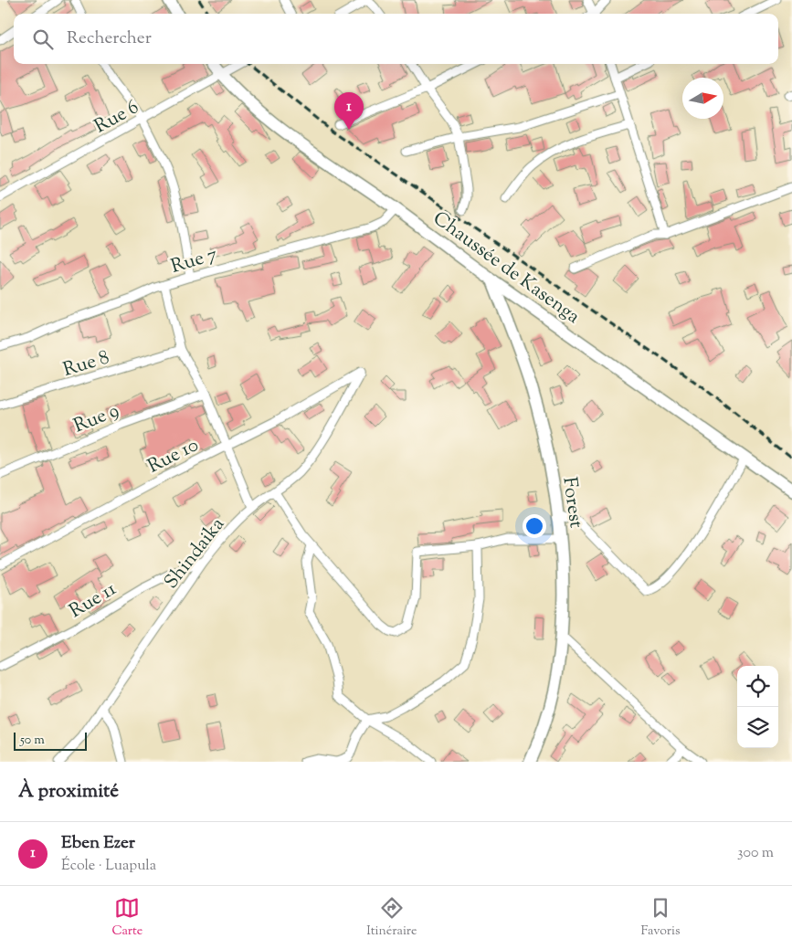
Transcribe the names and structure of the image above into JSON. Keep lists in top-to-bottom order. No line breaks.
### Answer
{"streets":{"main road":["Chaussée de Kasenga","Forest"],"street":["Rue 6","Rue 7","Rue 8","Rue 9","Rue 10","Shindaika","Rue 11"]},"crossings":[["Rue 6","Chaussée de Kasenga"],["Rue 7","Chaussée de Kasenga"],["Chaussée de Kasenga","Forest"],["Rue 10","Shindaika"],["Shindaika","Rue 11"]],"scale_bar":"50 m","north":"right","page":{"search":"Rechercher","pins":"1","scale":"50 m","heading":"À proximité","list":[{"mark":"1","name":"Eben Ezer","note":"École · Luapula","value":"300 m"}],"nav":["Carte","Itinéraire","Favoris"]}}
